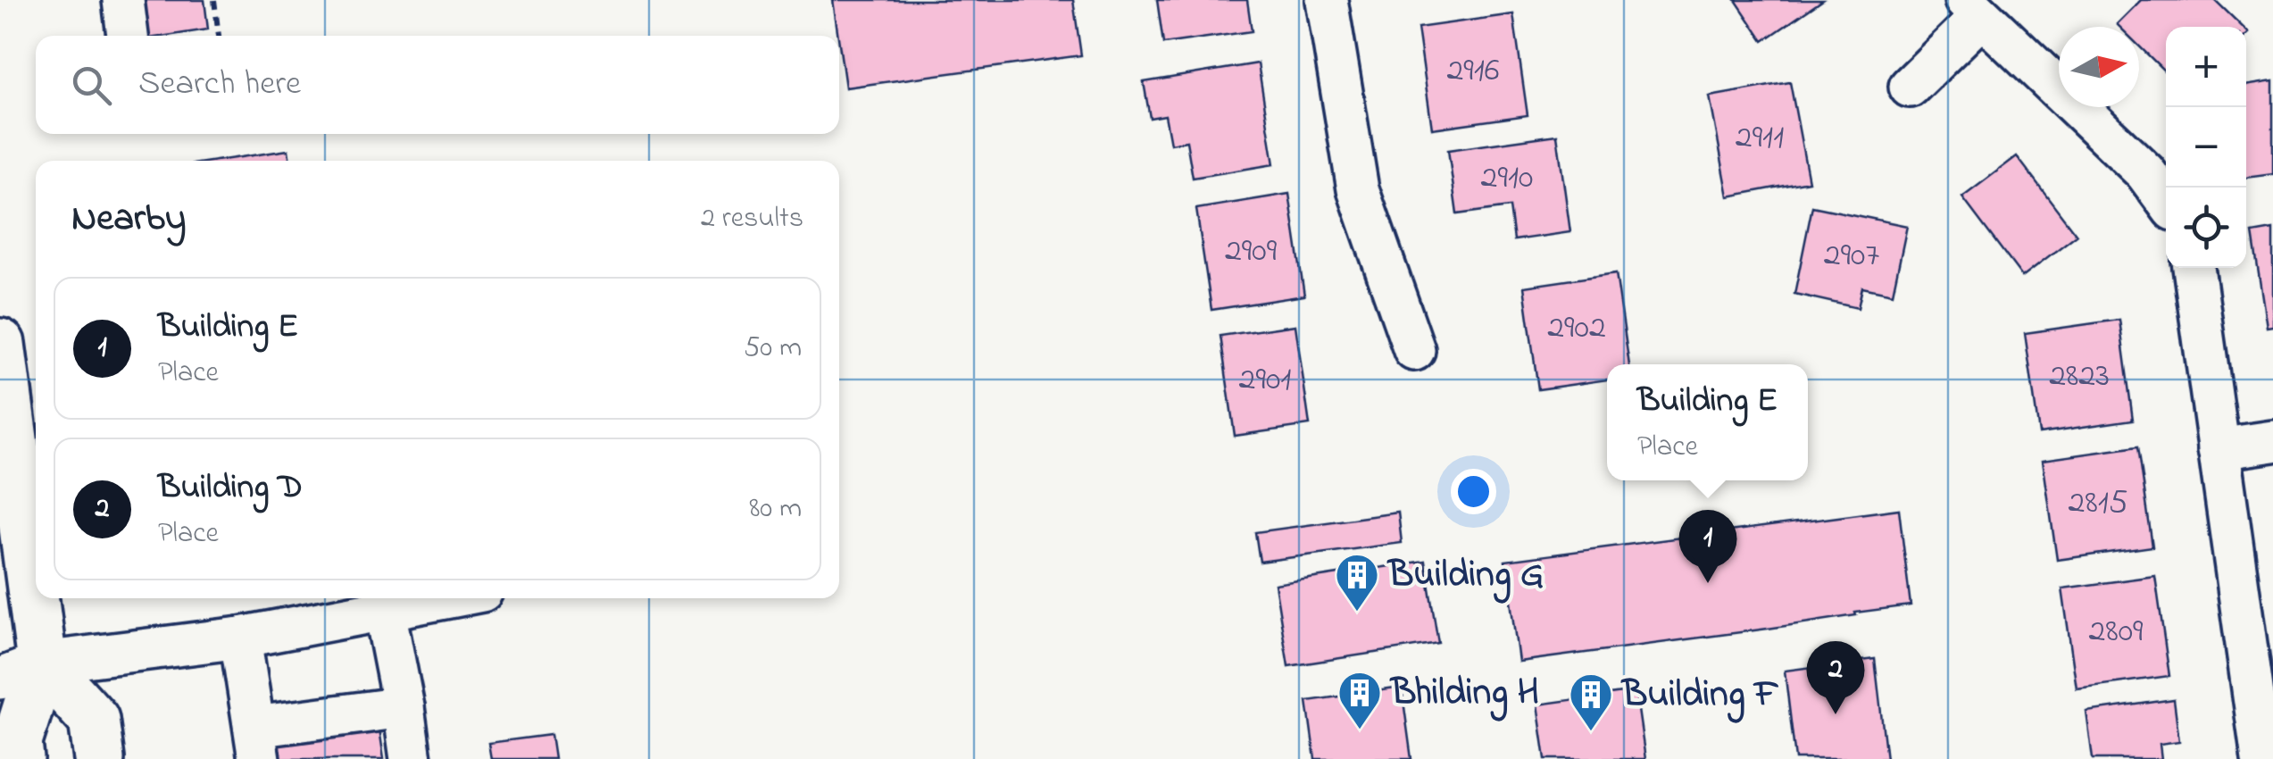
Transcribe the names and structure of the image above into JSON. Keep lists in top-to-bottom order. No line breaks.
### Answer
{"places":{"building":["Building G","Bhilding H","Building F"]},"house_numbers":["2916","2911","2910","2909","2907","2902","2823","2901","2815","2809"],"north":"right","page":{"map_buttons":["+","−"],"search":"Search here","heading":["Nearby","2 results"],"list":[{"mark":"1","name":"Building E","note":"Place","value":"50 m"},{"mark":"2","name":"Building D","note":"Place","value":"80 m"}],"popup":["Building E","Place"],"pins":["1","2"]}}
